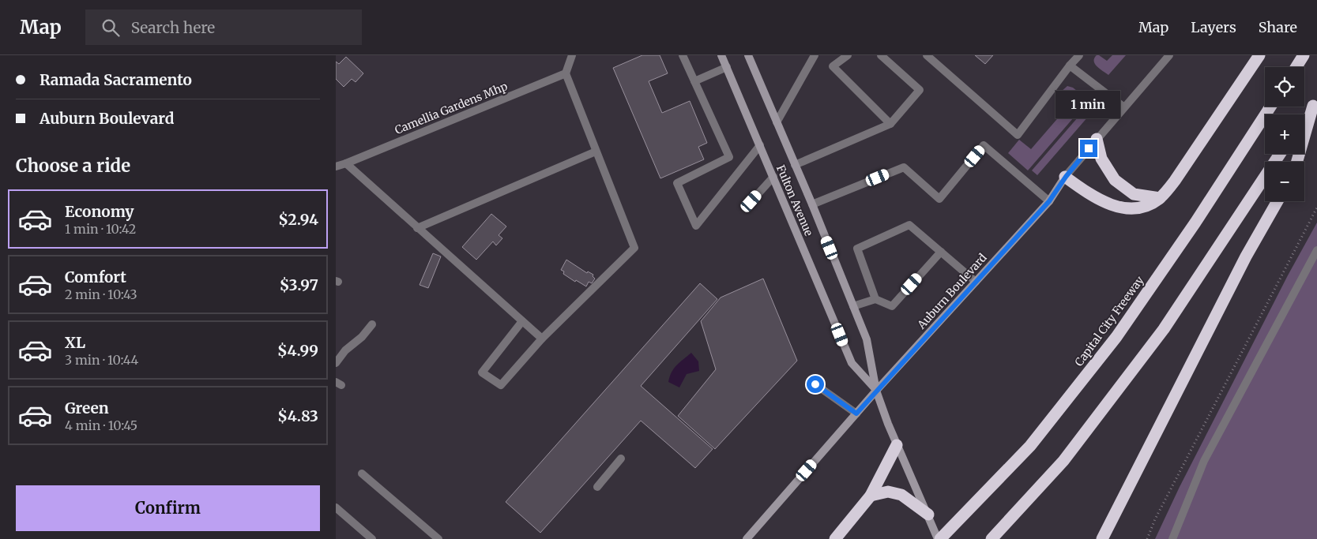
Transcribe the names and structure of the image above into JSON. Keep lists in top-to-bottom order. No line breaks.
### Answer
{"streets":{"highway":["Capital City Freeway"],"main road":["Fulton Avenue","Auburn Boulevard"],"street":["Camellia Gardens Mhp"]},"crossings":[["Fulton Avenue","Auburn Boulevard"],["Fulton Avenue","Capital City Freeway"]],"page":{"header":"Map","search":"Search here","nav":["Map","Layers","Share"],"banner":["Ramada Sacramento","Auburn Boulevard"],"map_buttons":["+","−"],"bubble":"1 min","heading":"Choose a ride","list":[{"name":"Economy","note":"1 min · 10:42","value":"$2.94"},{"name":"Comfort","note":"2 min · 10:43","value":"$3.97"},{"name":"XL","note":"3 min · 10:44","value":"$4.99"},{"name":"Green","note":"4 min · 10:45","value":"$4.83"}],"buttons":"Confirm"}}
